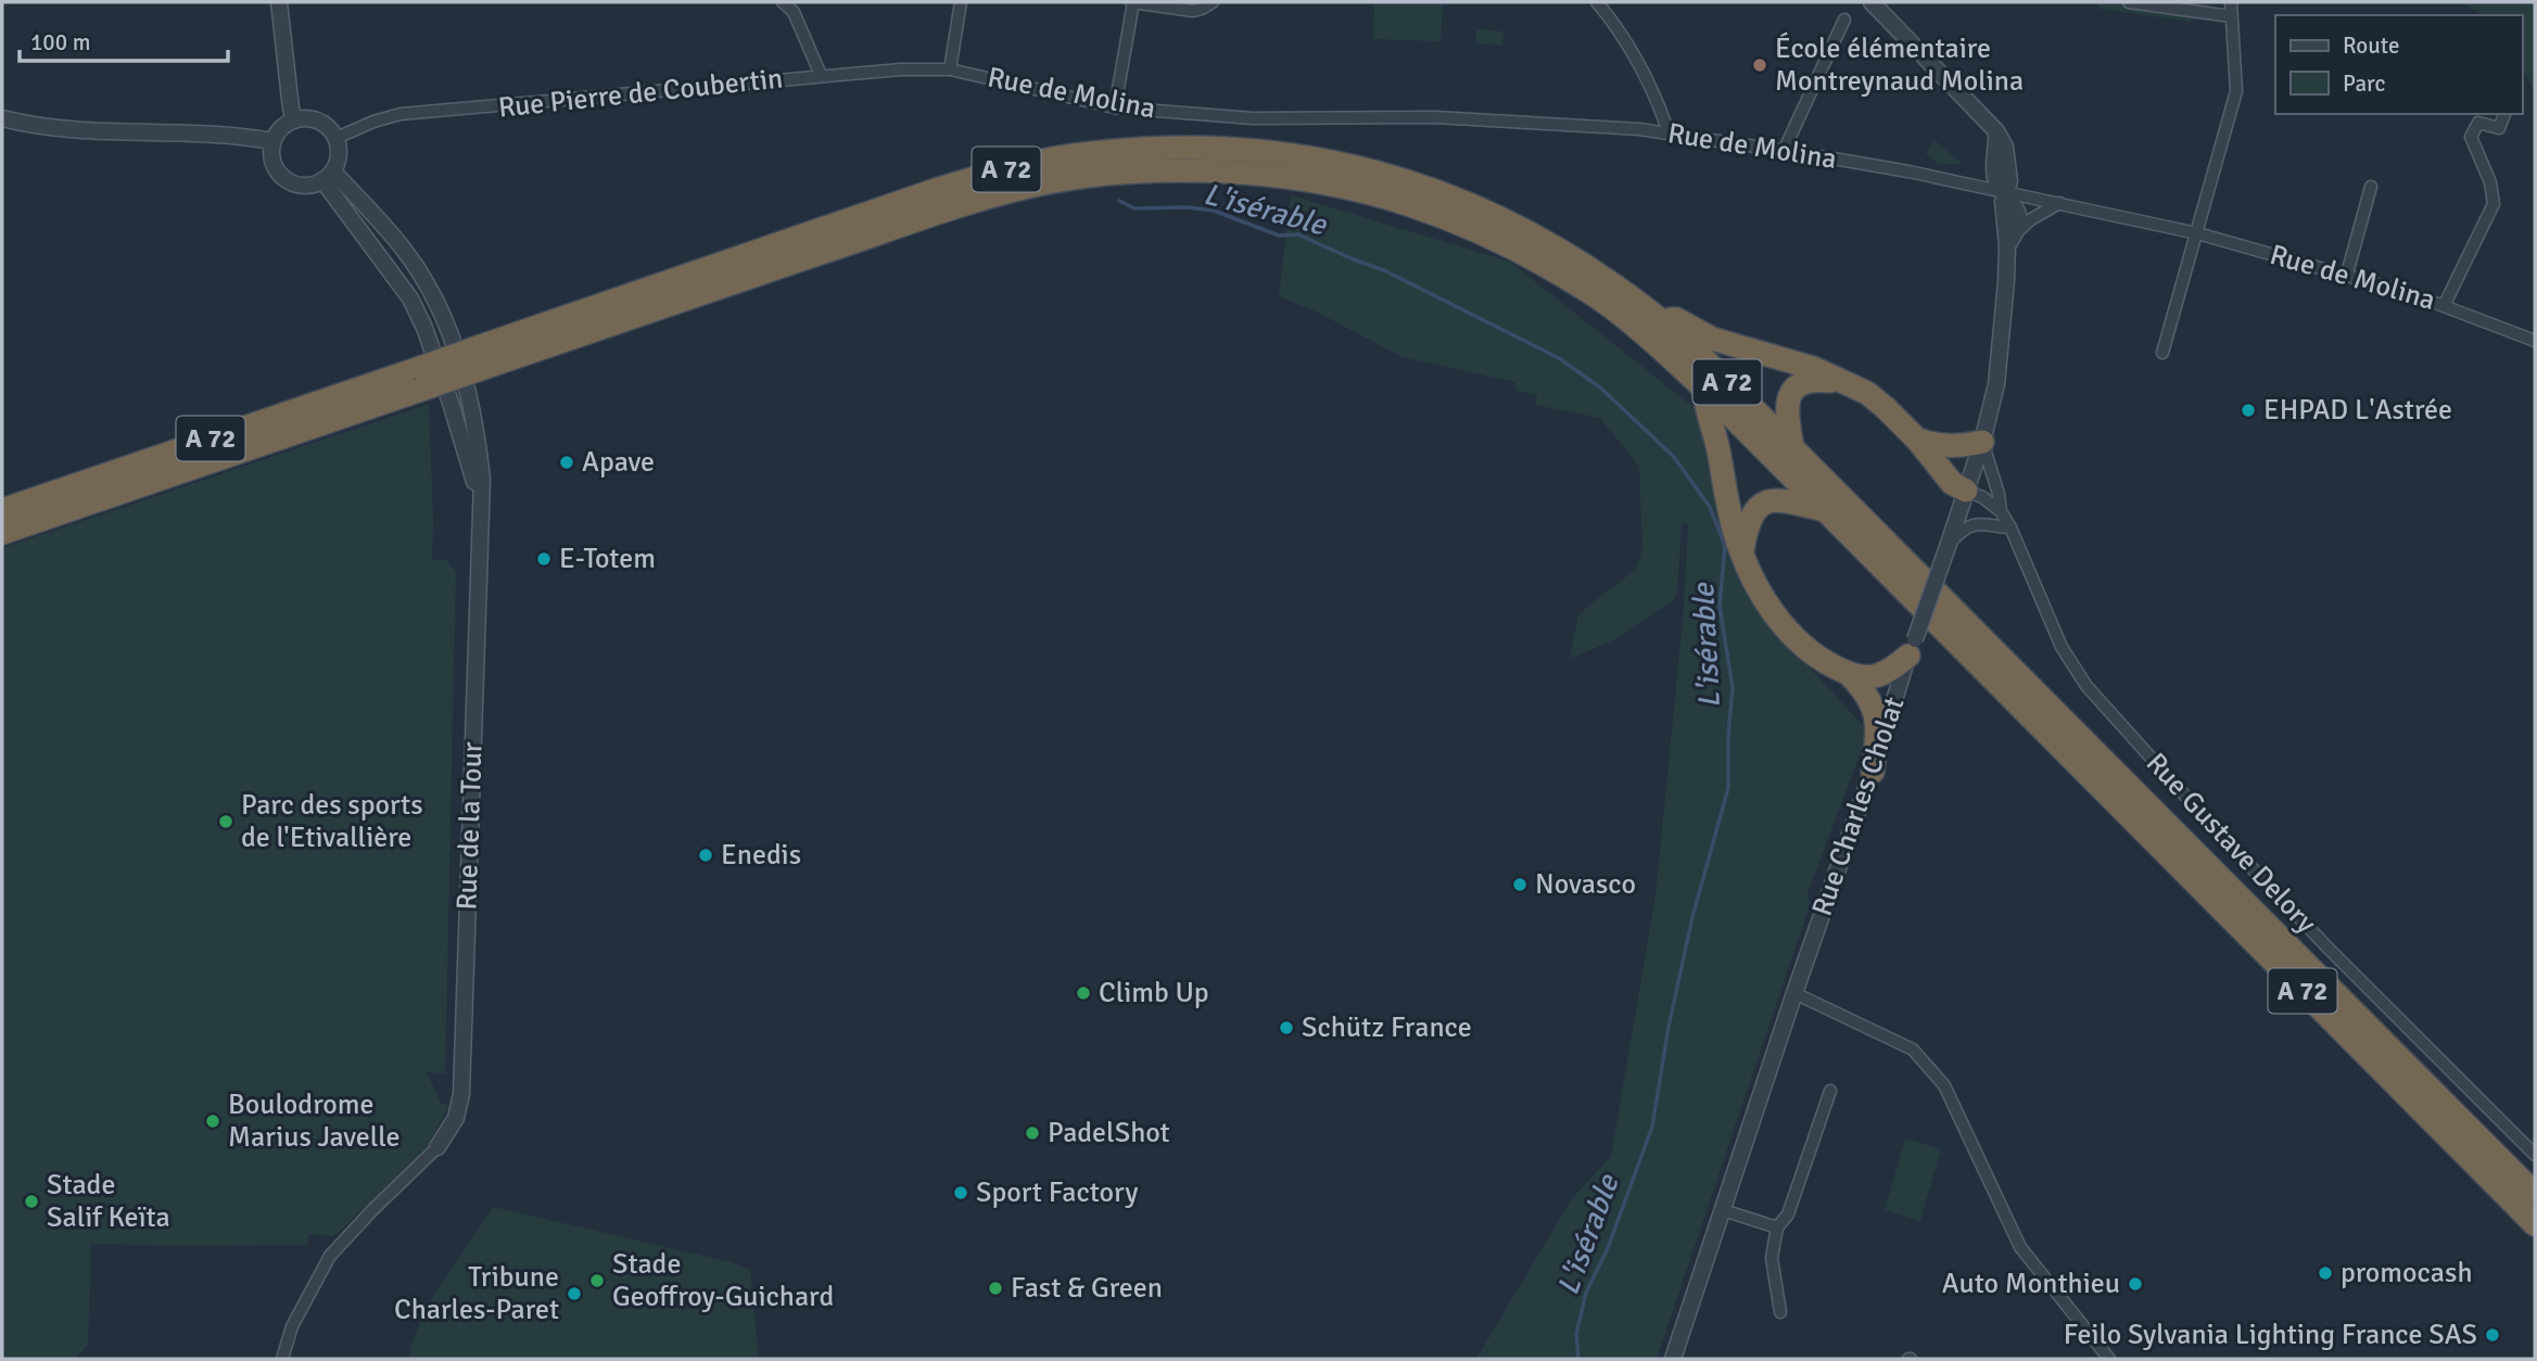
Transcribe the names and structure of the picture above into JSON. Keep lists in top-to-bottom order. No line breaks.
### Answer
{"streets":{"highway":["A 72"],"street":["Rue Pierre de Coubertin","Rue de Molina","Rue Charles Cholat","Rue de la Tour","Rue Gustave Delory"]},"crossings":[["Rue Pierre de Coubertin","Rue de Molina"],["Rue Pierre de Coubertin","Rue de la Tour"],["Rue de Molina","Rue Charles Cholat"],["Rue Charles Cholat","Rue Gustave Delory"]],"water":["L'isérable"],"places":["École élémentaire Montreynaud Molina","EHPAD L'Astrée","Apave","E-Totem","Parc des sports de l'Etivallière","Enedis","Novasco","Climb Up","Schütz France","Boulodrome Marius Javelle","PadelShot","Sport Factory","Stade Salif Keïta","promocash","Stade Geoffroy-Guichard","Auto Monthieu","Fast & Green","Tribune Charles-Paret","Feilo Sylvania Lighting France SAS"],"legend":["Route","Parc"],"scale_bar":"100 m"}
